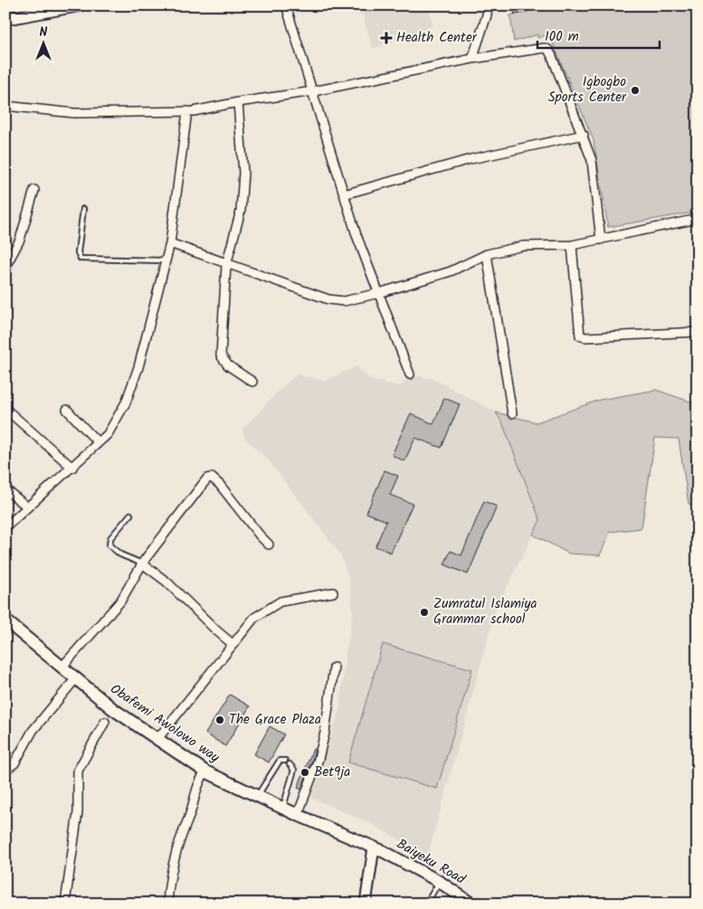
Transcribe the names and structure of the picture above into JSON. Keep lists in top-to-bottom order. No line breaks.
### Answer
{"streets":{"main road":["Obafemi Awolowo way","Baiyeku Road"]},"crossings":[["Obafemi Awolowo way","Baiyeku Road"]],"places":{"health":["Health Center"],"other":["Igbogbo Sports Center","Zumratul Islamiya Grammar school","The Grace Plaza","Bet9ja"]},"scale_bar":"100 m","north":"top"}
